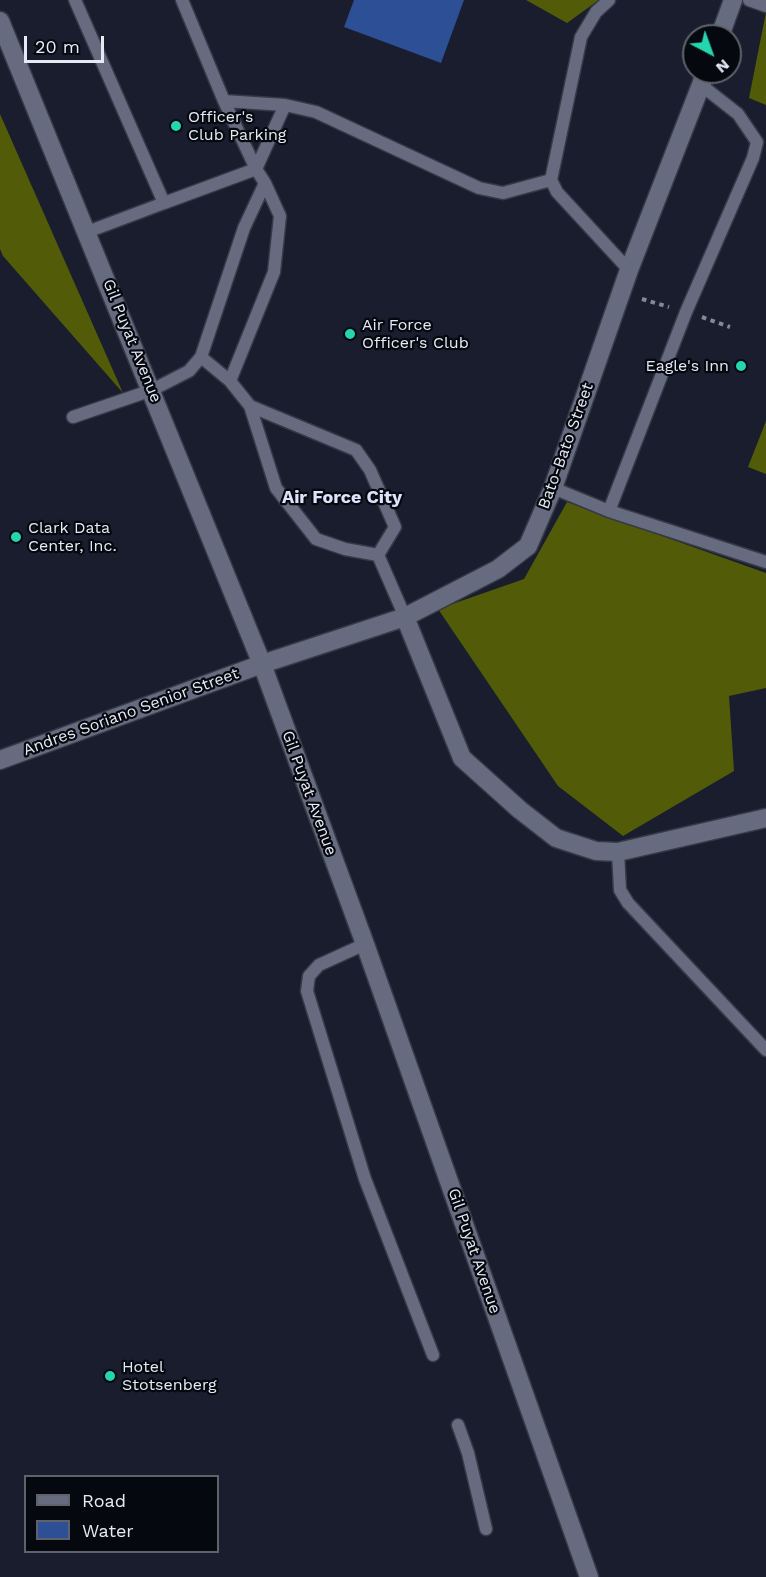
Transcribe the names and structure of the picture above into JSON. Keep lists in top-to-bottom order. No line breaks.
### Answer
{"streets":{"main road":["Gil Puyat Avenue","Bato-Bato Street","Andres Soriano Senior Street"]},"crossings":[["Gil Puyat Avenue","Bato-Bato Street"],["Gil Puyat Avenue","Andres Soriano Senior Street"],["Bato-Bato Street","Andres Soriano Senior Street"]],"districts":["Air Force City"],"places":["Officer's Club Parking","Air Force Officer's Club","Eagle's Inn","Clark Data Center, Inc.","Hotel Stotsenberg"],"legend":["Road","Water"],"scale_bar":"20 m","north":"bottom right"}
